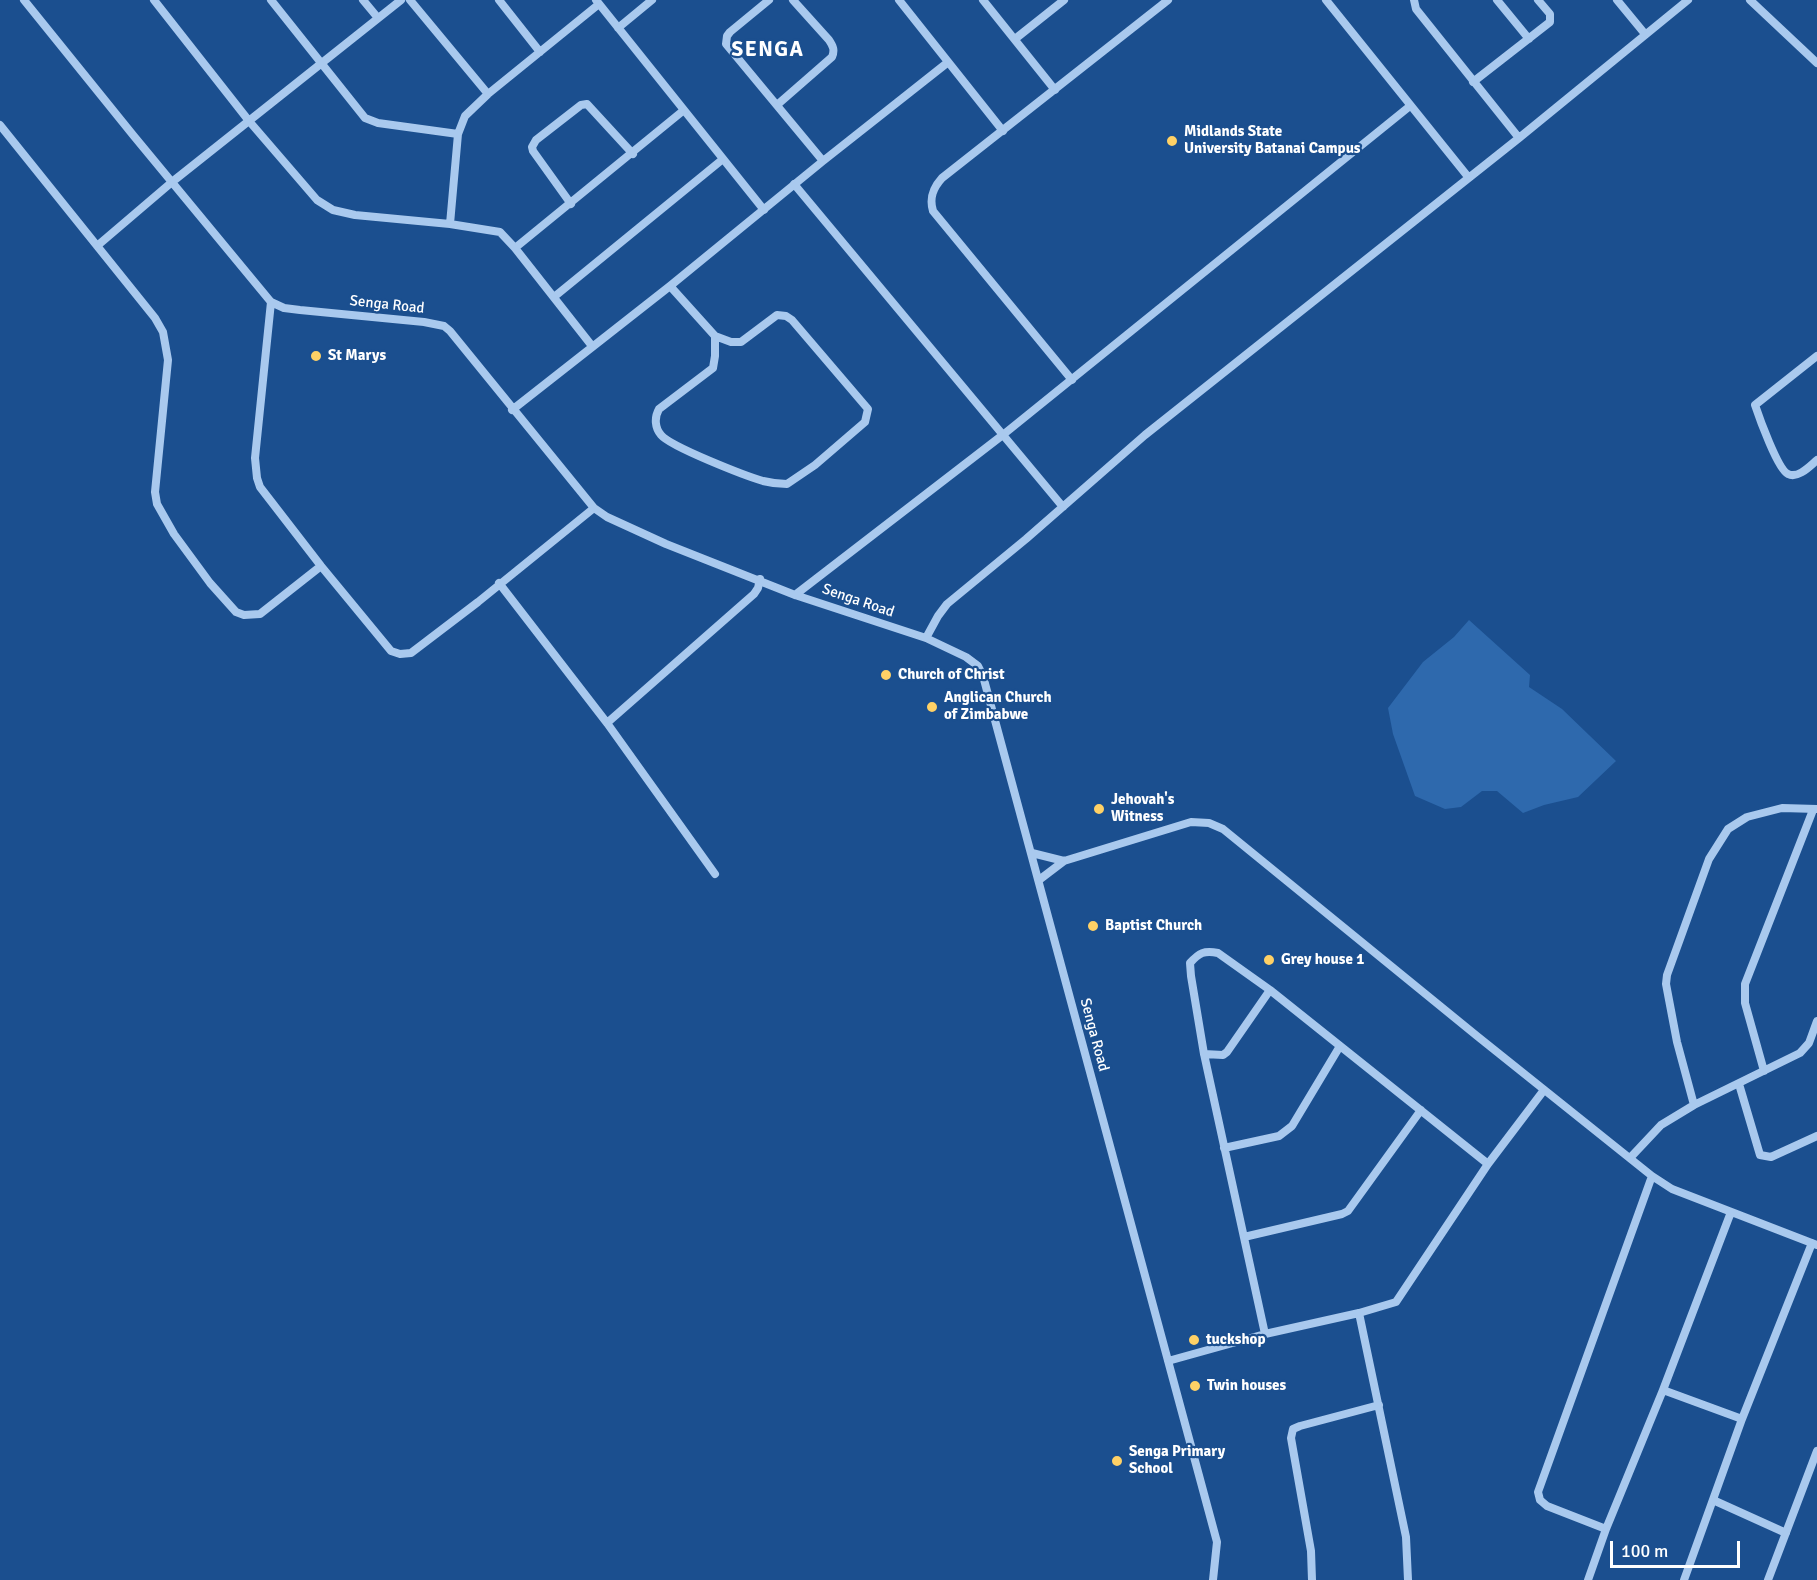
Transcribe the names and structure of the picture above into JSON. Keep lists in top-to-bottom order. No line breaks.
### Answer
{"streets":{"street":["Senga Road"]},"districts":["SENGA"],"places":["Midlands State University Batanai Campus","St Marys","Church of Christ","Anglican Church of Zimbabwe","Jehovah's Witness","Baptist Church","Grey house 1","tuckshop","Twin houses","Senga Primary School"],"scale_bar":"100 m"}
